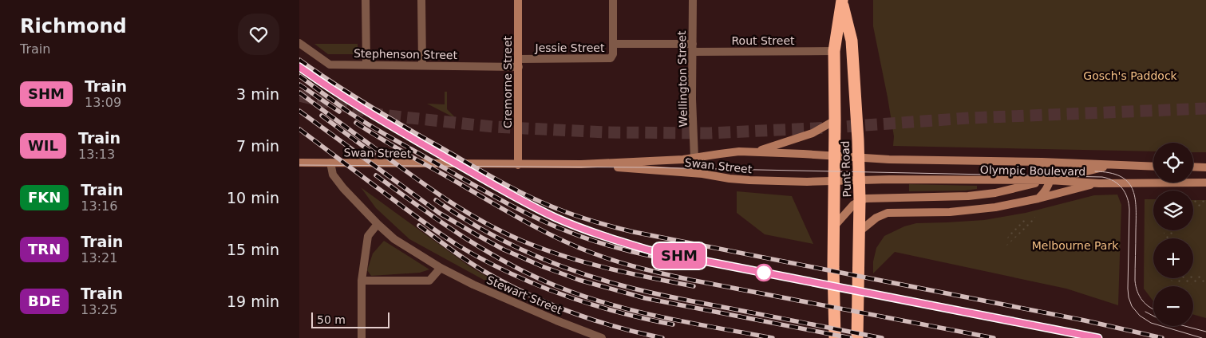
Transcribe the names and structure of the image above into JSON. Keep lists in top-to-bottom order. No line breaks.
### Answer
{"streets":{"highway":["Punt Road"],"main road":["Cremorne Street","Swan Street","Olympic Boulevard"],"street":["Rout Street","Jessie Street","Stephenson Street","Wellington Street","Stewart Street"]},"crossings":[["Rout Street","Jessie Street"],["Rout Street","Wellington Street"],["Rout Street","Punt Road"],["Jessie Street","Stephenson Street"],["Jessie Street","Cremorne Street"],["Stephenson Street","Cremorne Street"],["Wellington Street","Swan Street"],["Cremorne Street","Swan Street"],["Swan Street","Punt Road"],["Swan Street","Olympic Boulevard"],["Swan Street","Stewart Street"],["Punt Road","Olympic Boulevard"]],"parks":["Gosch's Paddock","Melbourne Park"],"scale_bar":"50 m","page":{"heading":["Richmond","Train"],"on_map":"SHM","list":[{"mark":"SHM","name":"Train","note":"13:09","value":"3 min"},{"mark":"WIL","name":"Train","note":"13:13","value":"7 min"},{"mark":"FKN","name":"Train","note":"13:16","value":"10 min"},{"mark":"TRN","name":"Train","note":"13:21","value":"15 min"},{"mark":"BDE","name":"Train","note":"13:25","value":"19 min"}],"map_buttons":["+","−"],"scale":"50 m"}}
